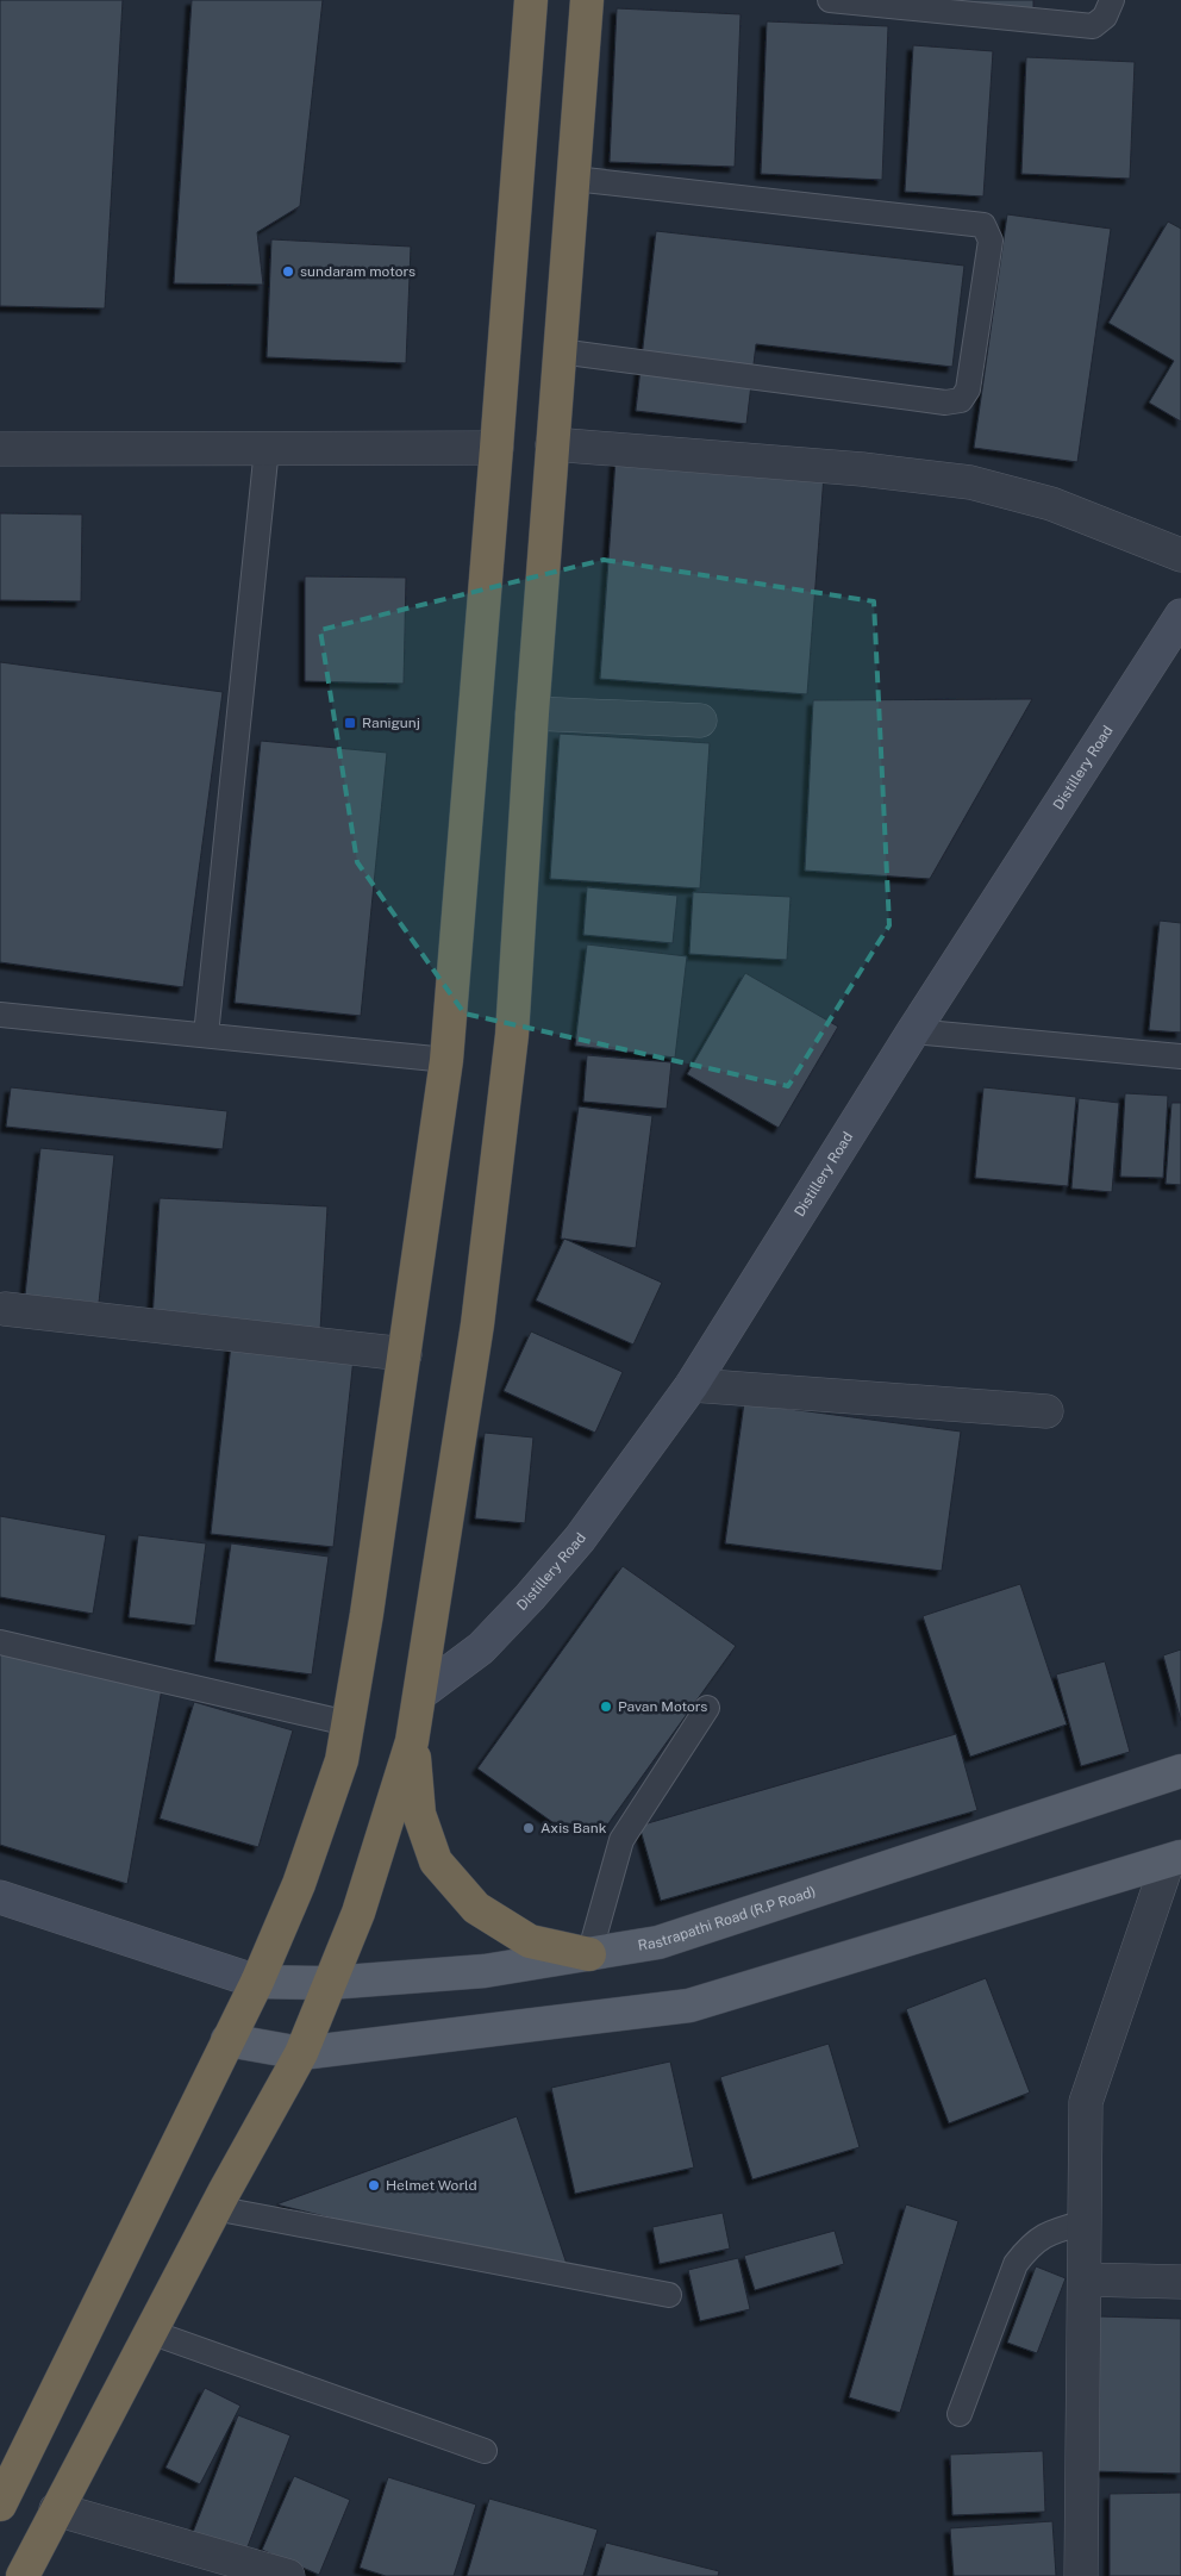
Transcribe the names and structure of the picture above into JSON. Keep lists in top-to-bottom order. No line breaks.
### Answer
{"streets":{"main road":["Rastrapathi Road (R.P Road)"],"street":["Distillery Road"]},"places":{"other":["sundaram motors","Pavan Motors","Axis Bank","Helmet World"],"transit":["Ranigunj"]}}
